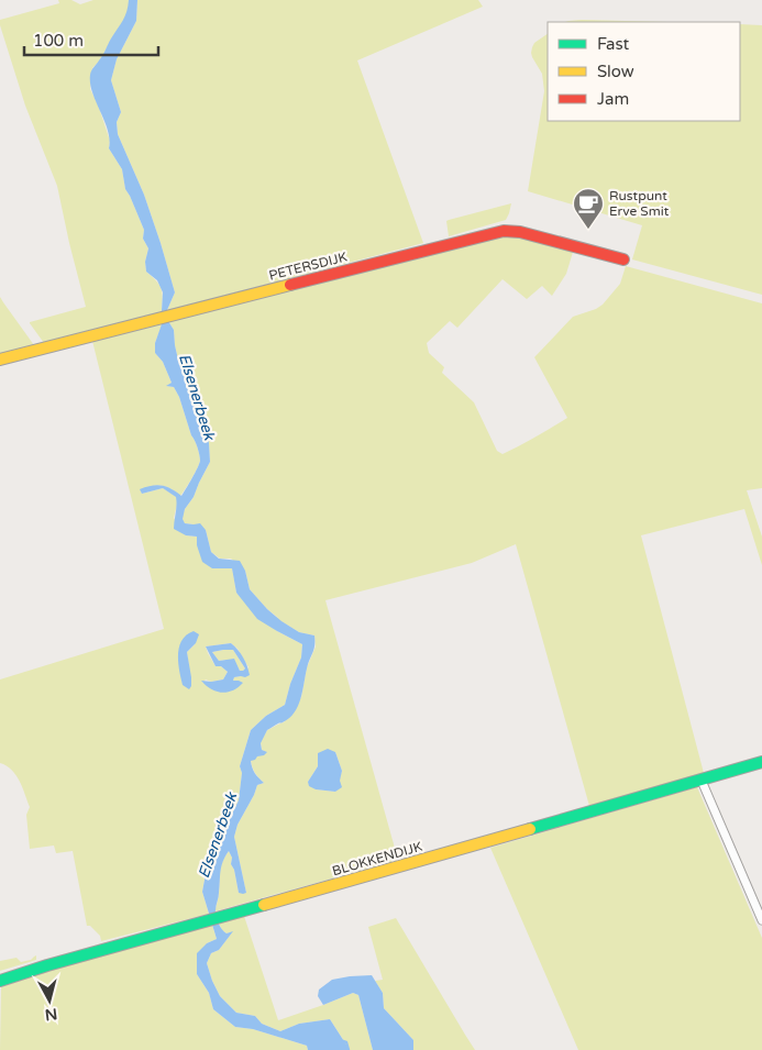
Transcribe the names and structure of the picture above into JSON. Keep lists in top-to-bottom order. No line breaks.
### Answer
{"streets":{"street":["PETERSDIJK","BLOKKENDIJK"]},"water":["Elsenerbeek"],"places":{"cafe":["Rustpunt Erve Smit"]},"legend":["Fast","Slow","Jam"],"scale_bar":"100 m","north":"bottom"}
